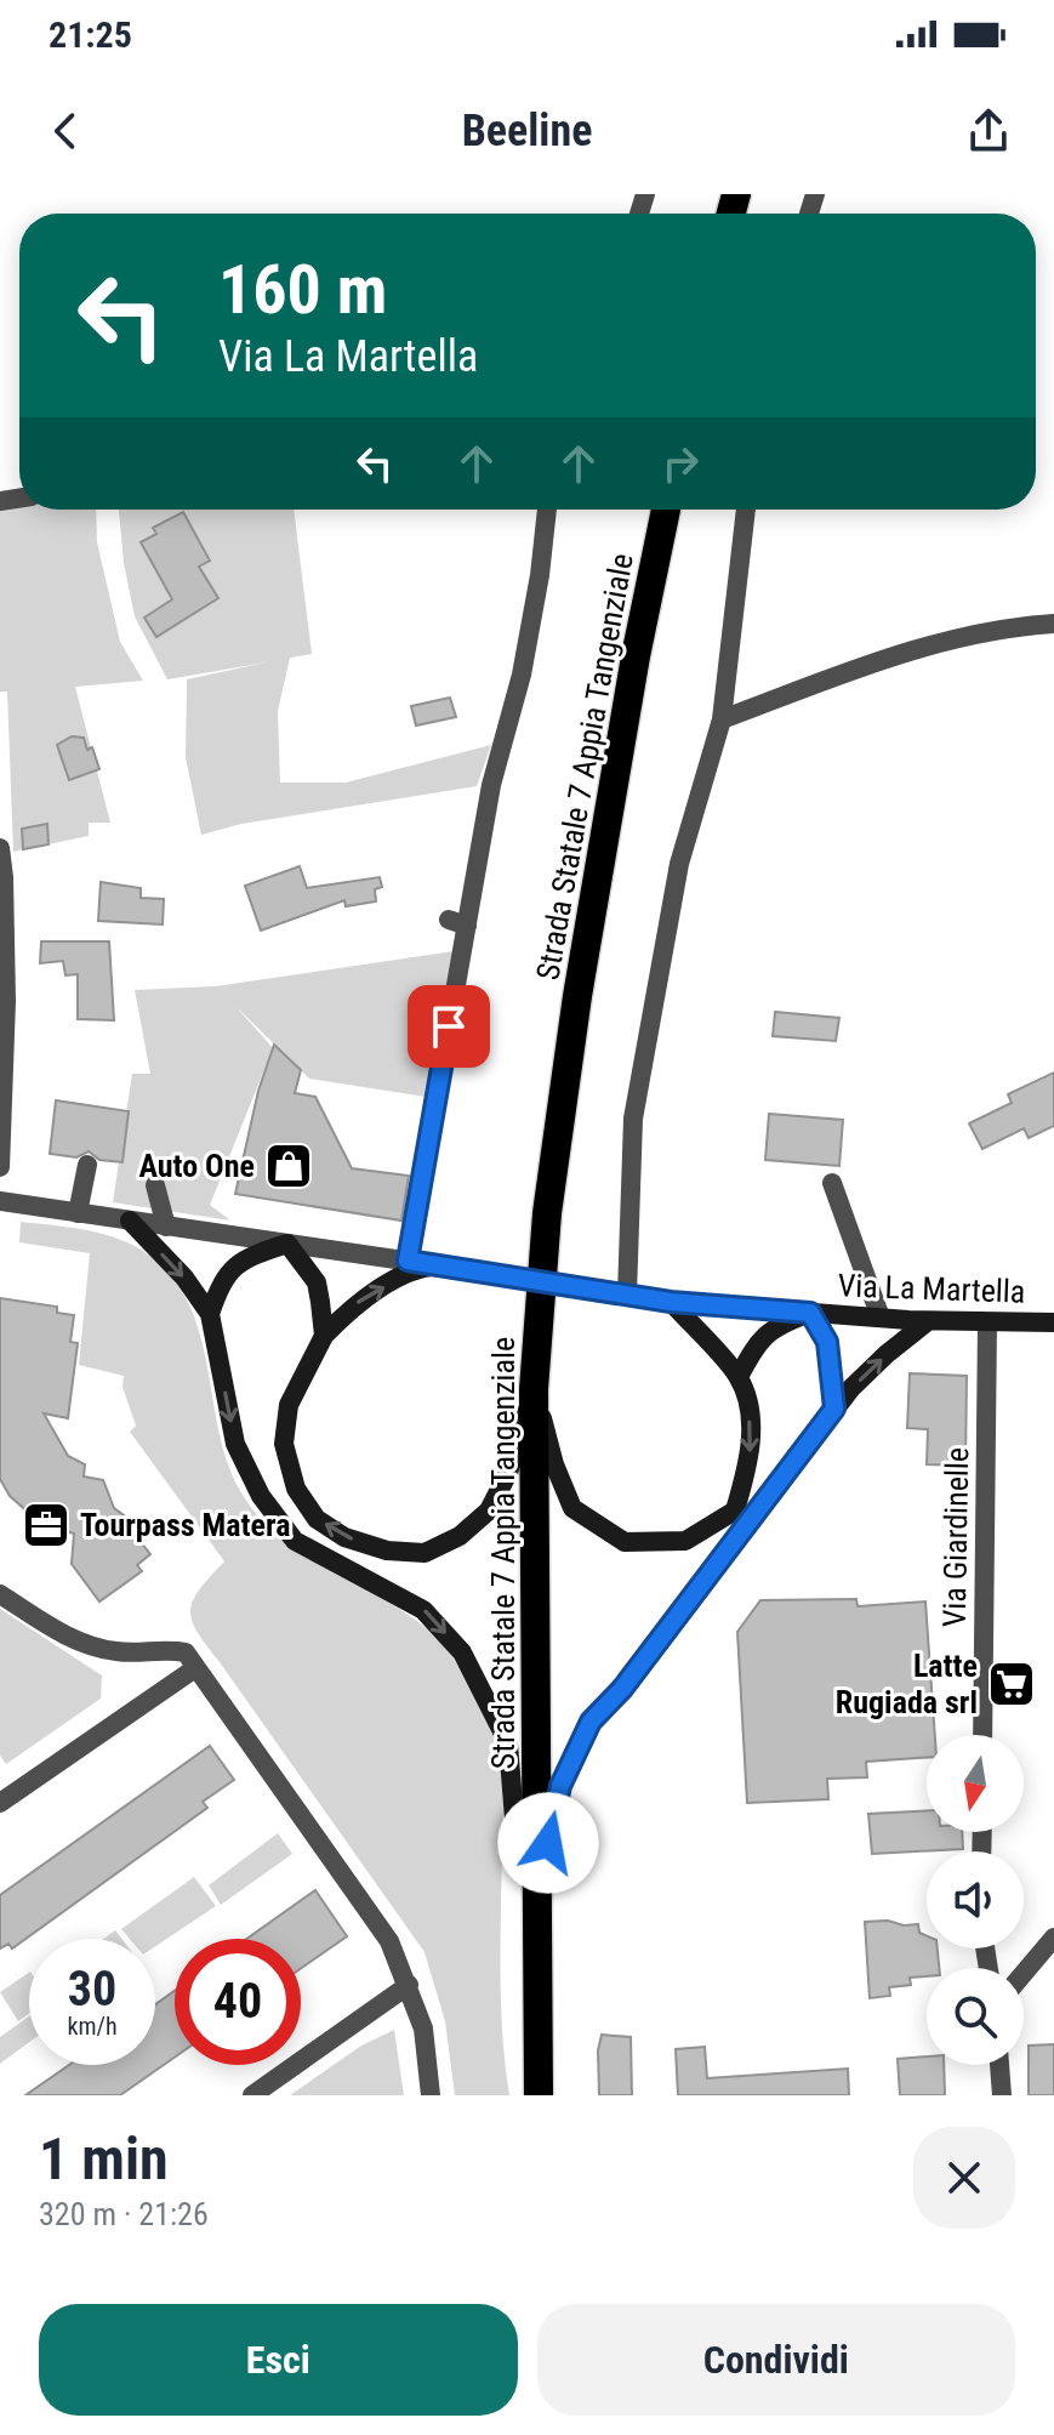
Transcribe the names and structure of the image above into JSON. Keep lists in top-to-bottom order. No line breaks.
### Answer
{"streets":{"highway":["Strada Statale 7 Appia Tangenziale"],"street":["Via La Martella","Via Giardinelle"]},"crossings":[["Via La Martella","Via Giardinelle"]],"places":{"shop":["Auto One"],"office":["Tourpass Matera"],"supermarket":["Latte Rugiada srl"]},"north":"bottom","page":{"status":"21:25","header":"Beeline","turn":["160 m","Via La Martella"],"speed":"30 km/h","limit":"40","heading":["1 min","320 m · 21:26"],"buttons":["Esci","Condividi"]}}
